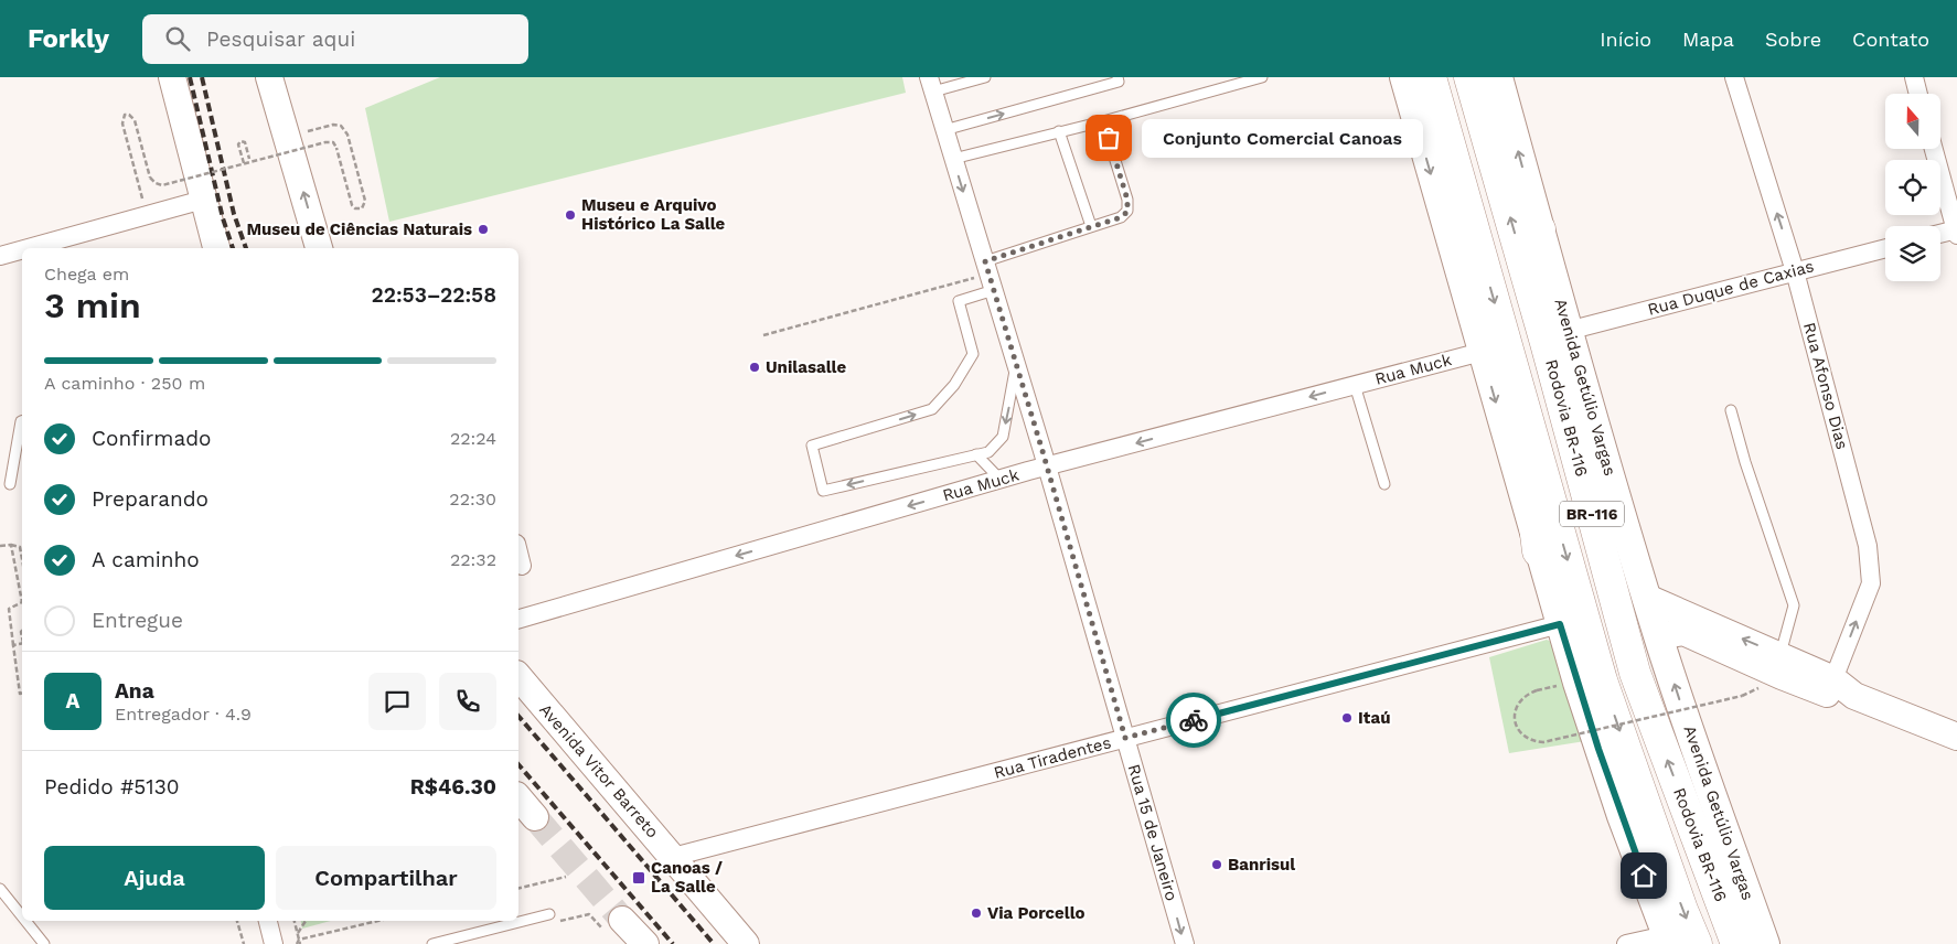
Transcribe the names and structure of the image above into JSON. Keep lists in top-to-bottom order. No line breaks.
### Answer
{"streets":{"highway":["Rodovia BR-116","BR-116"],"main road":["Avenida Getúlio Vargas","Avenida Vitor Barreto"],"street":["Rua Duque de Caxias","Rua Muck","Rua Afonso Dias","Rua Tiradentes","Rua 15 de Janeiro"]},"crossings":[["Rua Duque de Caxias","Rua Afonso Dias"],["Rua Duque de Caxias","Avenida Getúlio Vargas"],["Rua Muck","Rua 15 de Janeiro"],["Avenida Getúlio Vargas","BR-116"],["Rodovia BR-116","BR-116"],["Rua Tiradentes","Avenida Vitor Barreto"],["Rua Tiradentes","Rua 15 de Janeiro"]],"one_way":["Rua Muck","Rua Afonso Dias","Rua 15 de Janeiro"],"places":{"other":["Conjunto Comercial Canoas","Museu e Arquivo Histórico La Salle","Museu de Ciências Naturais","Unilasalle","Itaú","Banrisul","Via Porcello"],"transit":["Canoas / La Salle"]},"north":"top","page":{"header":"Forkly","search":"Pesquisar aqui","nav":["Início","Mapa","Sobre","Contato"],"bubble":"Conjunto Comercial Canoas","heading":["3 min","Chega em","22:53–22:58"],"panel":["Ana","Entregador · 4.9","Pedido #5130","R$46.30"],"bar":"A caminho · 250 m","list":[["Confirmado","22:24"],["Preparando","22:30"],["A caminho","22:32"],"Entregue"],"round":"A","buttons":["Ajuda","Compartilhar"]}}
